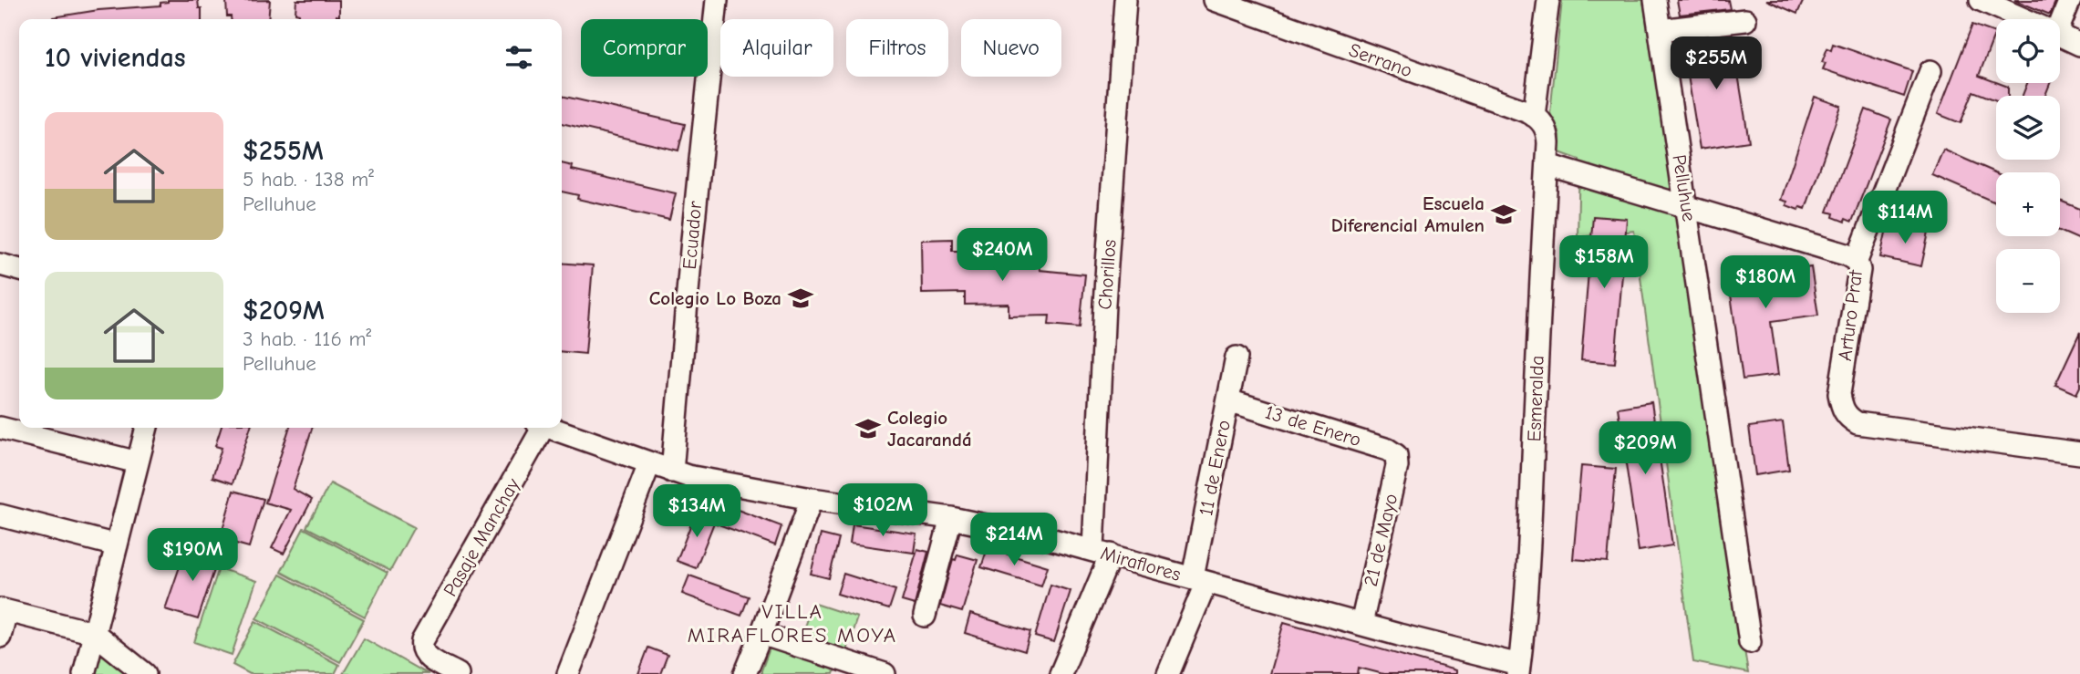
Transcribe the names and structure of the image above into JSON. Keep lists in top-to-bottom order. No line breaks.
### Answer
{"streets":{"street":["Serrano","Pelluhue","Ecuador","Chorillos","Arturo Prat","Esmeralda","13 de Enero","11 de Enero","Pasaje Manchay","21 de Mayo","Miraflores"]},"crossings":[["Serrano","Esmeralda"],["Pelluhue","Arturo Prat"],["Ecuador","Miraflores"],["Chorillos","Miraflores"],["Arturo Prat","Esmeralda"],["Esmeralda","Miraflores"],["13 de Enero","11 de Enero"],["13 de Enero","21 de Mayo"],["11 de Enero","Miraflores"],["21 de Mayo","Miraflores"]],"districts":["VILLA MIRAFLORES MOYA"],"places":{"school or university":["Escuela Diferencial Amulen","Colegio Lo Boza","Colegio Jacarandá"]},"page":{"map_buttons":["+","−"],"chip":["Comprar","Alquilar","Filtros","Nuevo"],"heading":"10 viviendas","price":["$255M","$114M","$240M","$158M","$180M","$209M","$102M","$134M","$214M","$190M"],"list":[{"name":"$255M","note":"5 hab. · 138 m² · Pelluhue"},{"name":"$209M","note":"3 hab. · 116 m² · Pelluhue"}]}}
